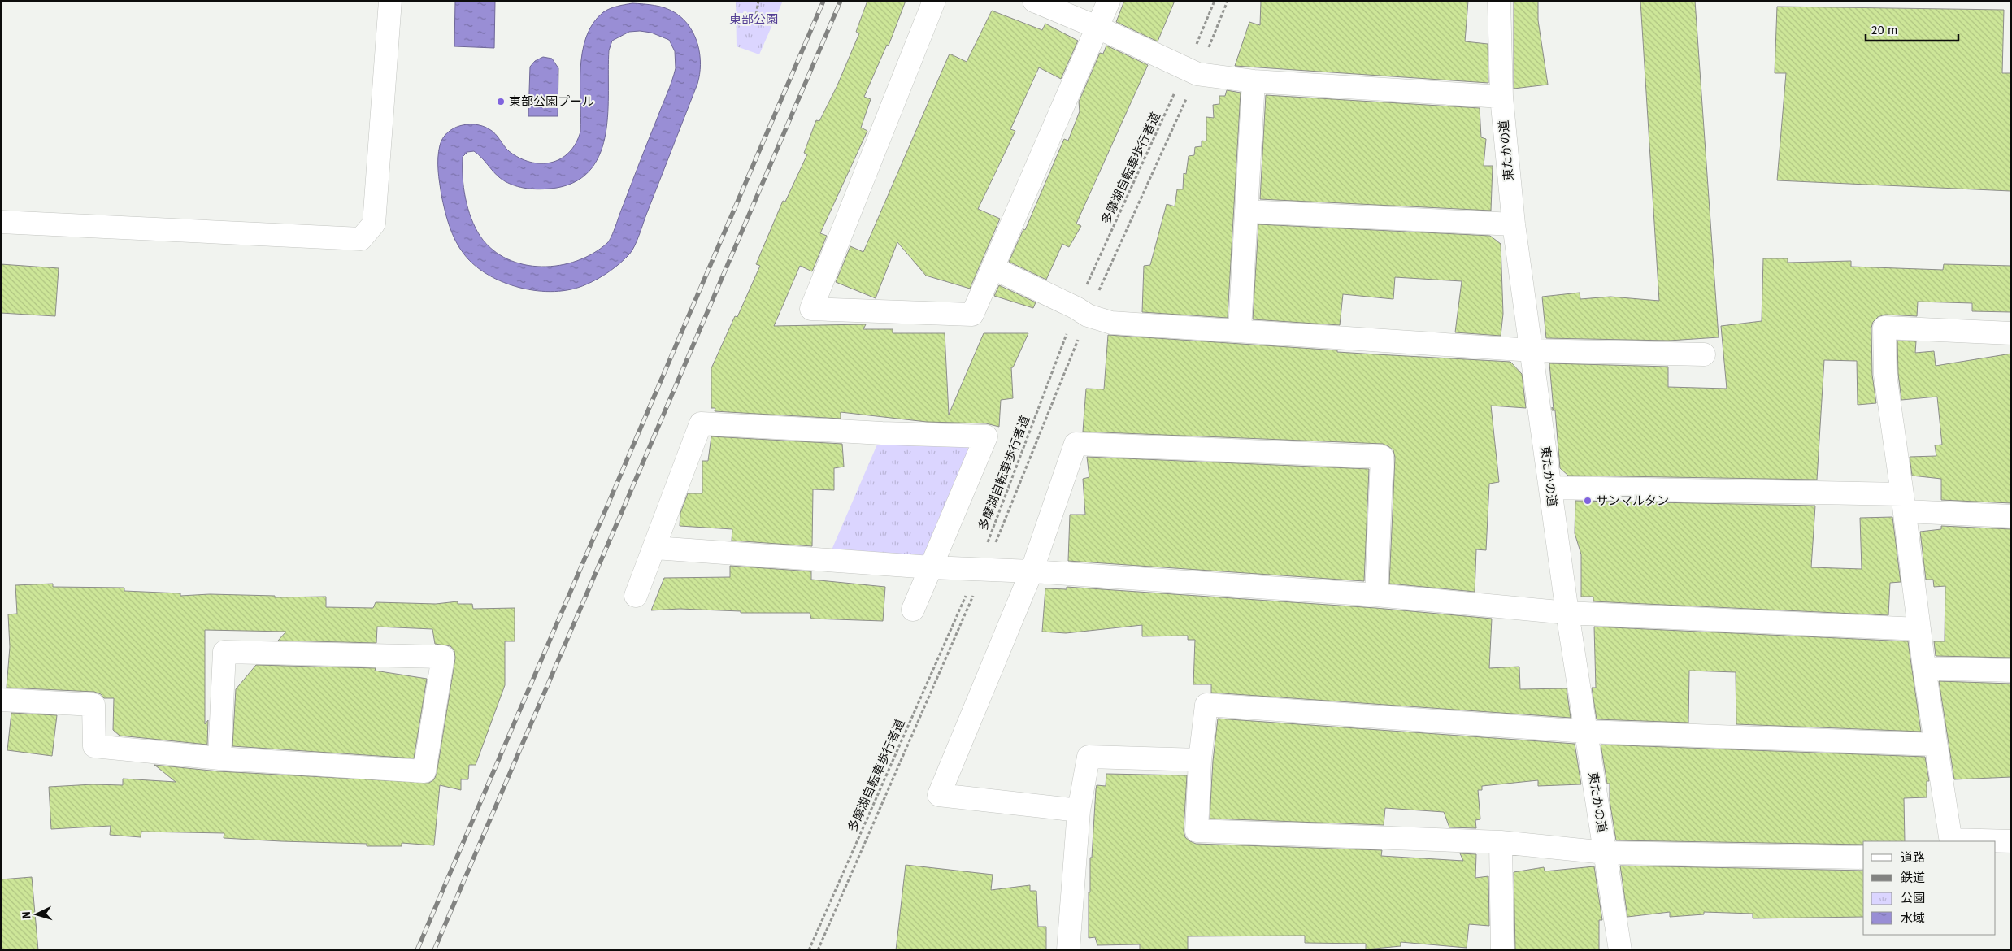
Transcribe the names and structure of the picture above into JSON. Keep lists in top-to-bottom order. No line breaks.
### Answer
{"streets":{"street":["東たかの道"],"path":["多摩湖自転車歩行者道"]},"parks":["東部公園"],"places":["東部公園プール","サンマルタン"],"legend":["道路","鉄道","公園","水域"],"scale_bar":"20 m","north":"left"}
